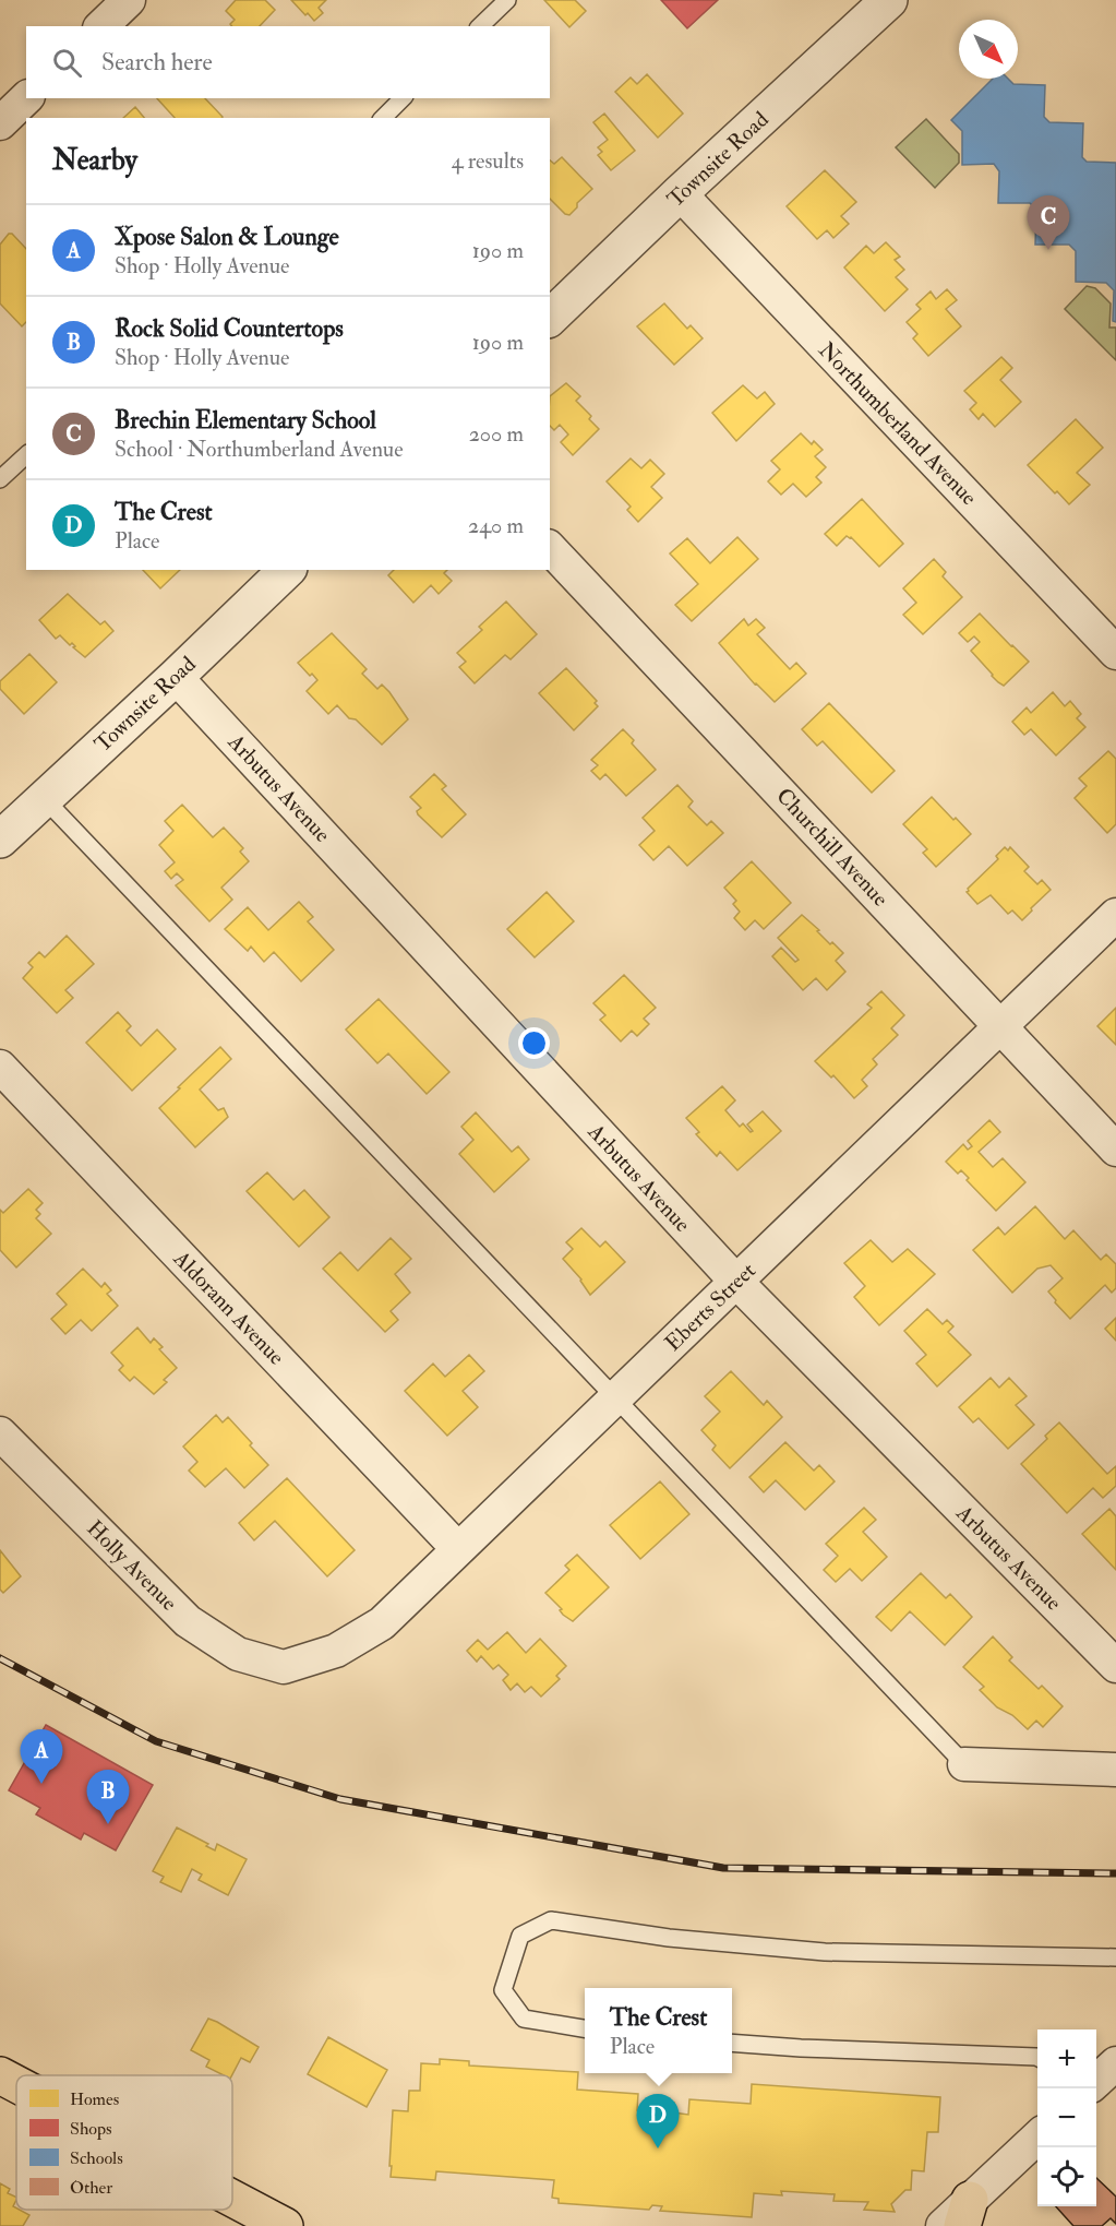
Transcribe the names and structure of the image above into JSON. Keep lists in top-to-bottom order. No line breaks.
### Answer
{"streets":{"street":["Townsite Road","Northumberland Avenue","Arbutus Avenue","Churchill Avenue","Eberts Street","Aldorann Avenue","Holly Avenue"]},"crossings":[["Townsite Road","Northumberland Avenue"],["Townsite Road","Arbutus Avenue"],["Arbutus Avenue","Eberts Street"],["Churchill Avenue","Eberts Street"],["Eberts Street","Aldorann Avenue"],["Eberts Street","Holly Avenue"]],"legend":["Homes","Shops","Schools","Other"],"north":"bottom right","page":{"search":"Search here","heading":["Nearby","4 results"],"pins":["C","A","B","D"],"list":[{"mark":"A","name":"Xpose Salon & Lounge","note":"Shop · Holly Avenue","value":"190 m"},{"mark":"B","name":"Rock Solid Countertops","note":"Shop · Holly Avenue","value":"190 m"},{"mark":"C","name":"Brechin Elementary School","note":"School · Northumberland Avenue","value":"200 m"},{"mark":"D","name":"The Crest","note":"Place","value":"240 m"}],"popup":["The Crest","Place"],"map_buttons":["+","−"]}}
